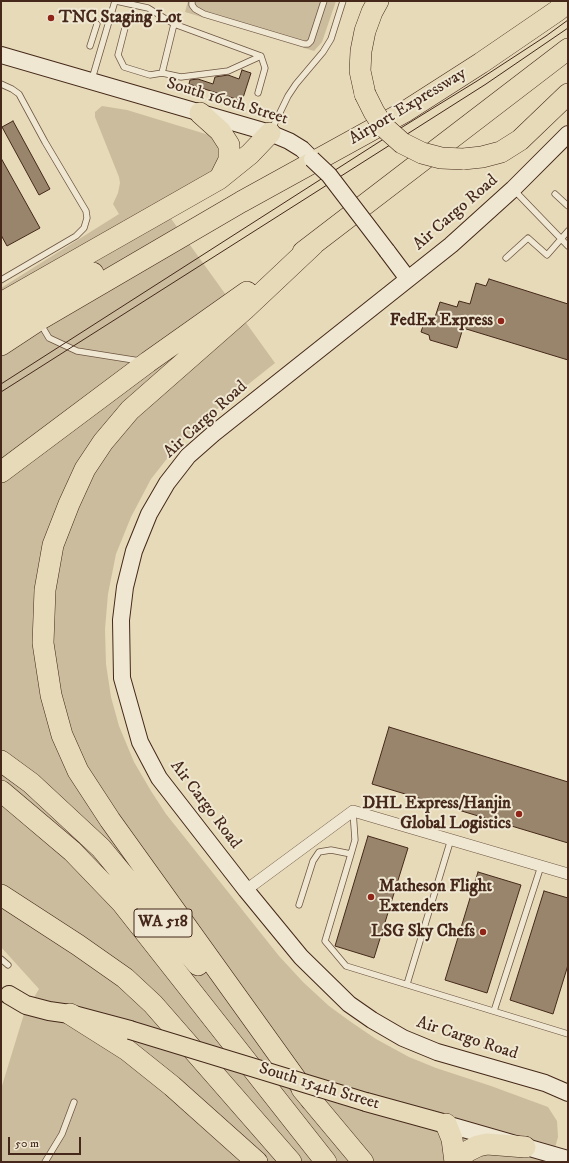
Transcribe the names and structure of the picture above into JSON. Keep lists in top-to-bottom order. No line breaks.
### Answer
{"streets":{"highway":["Airport Expressway","WA 518"],"main road":["South 154th Street"],"street":["South 160th Street","Air Cargo Road"]},"crossings":[["South 160th Street","Air Cargo Road"]],"places":["TNC Staging Lot","FedEx Express","DHL Express/Hanjin Global Logistics","Matheson Flight Extenders","LSG Sky Chefs"],"scale_bar":"50 m"}
